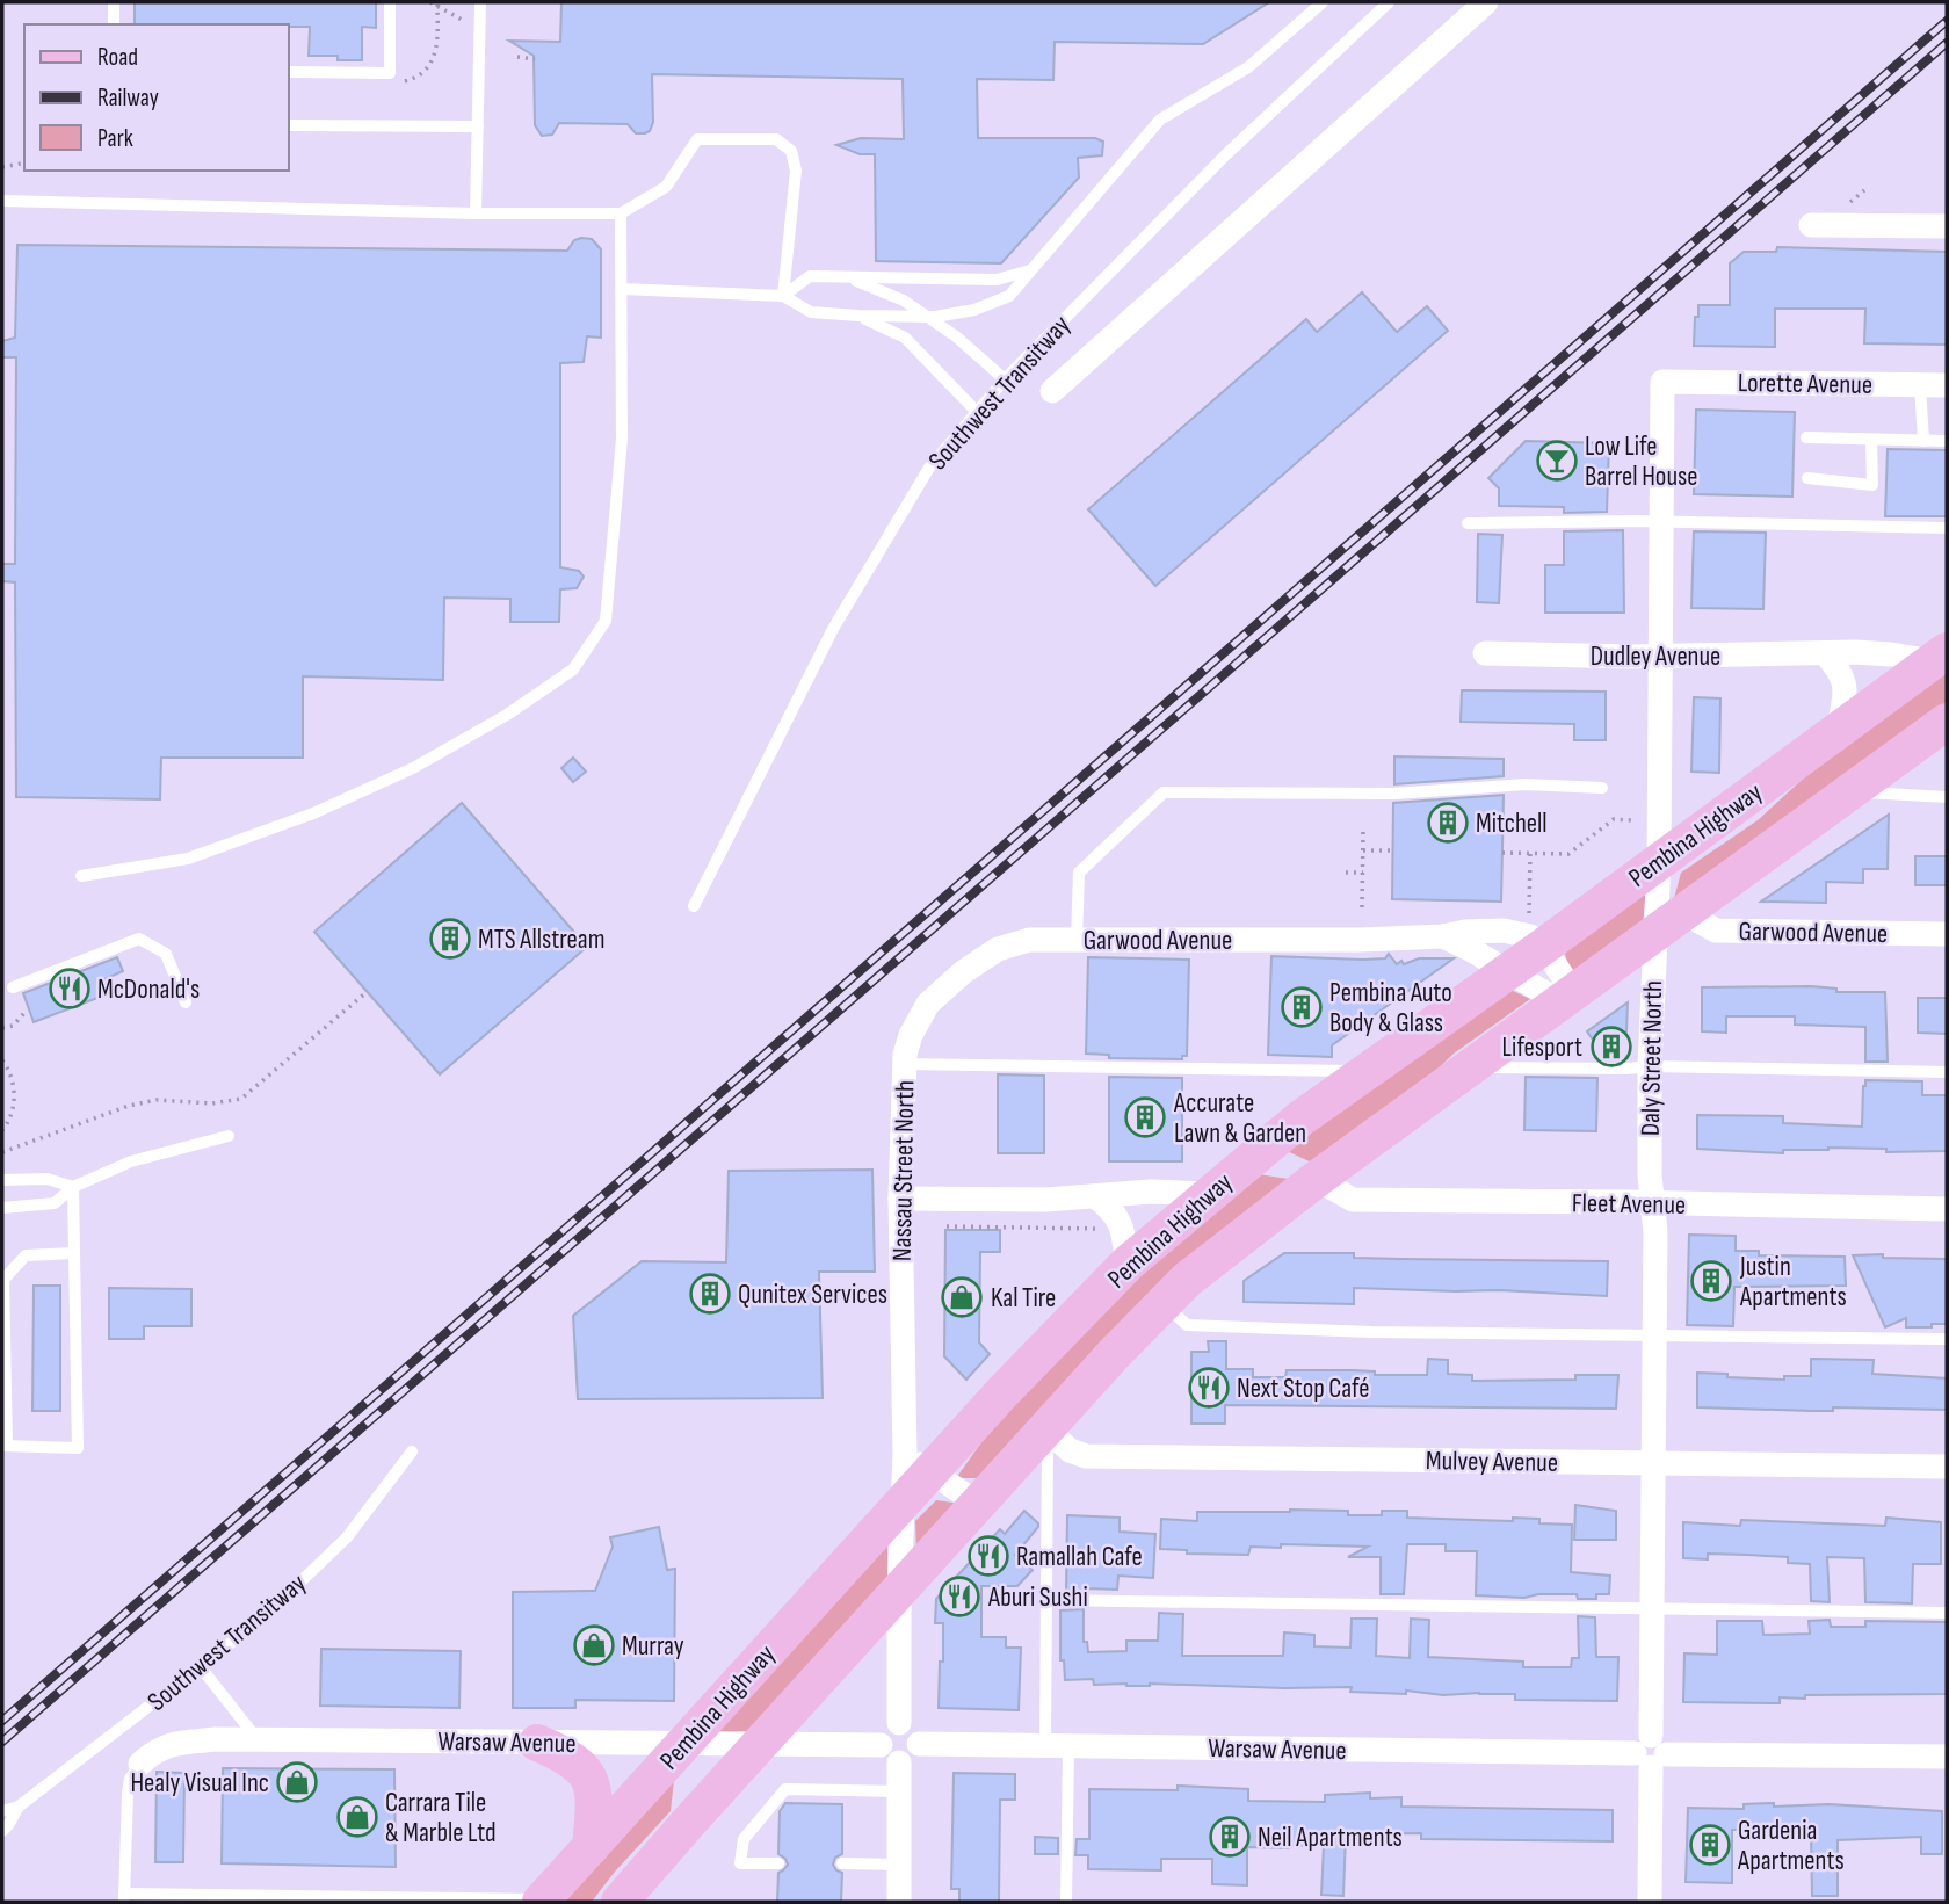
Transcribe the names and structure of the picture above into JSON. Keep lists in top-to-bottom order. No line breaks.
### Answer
{"streets":{"main road":["Pembina Highway"],"street":["Lorette Avenue","Dudley Avenue","Garwood Avenue","Daly Street North","Nassau Street North","Fleet Avenue","Mulvey Avenue","Warsaw Avenue"],"lane":["Southwest Transitway"]},"crossings":[["Lorette Avenue","Daly Street North"],["Dudley Avenue","Pembina Highway"],["Dudley Avenue","Daly Street North"],["Pembina Highway","Garwood Avenue"],["Pembina Highway","Daly Street North"],["Pembina Highway","Nassau Street North"],["Pembina Highway","Fleet Avenue"],["Pembina Highway","Mulvey Avenue"],["Pembina Highway","Warsaw Avenue"],["Garwood Avenue","Nassau Street North"],["Daly Street North","Fleet Avenue"],["Daly Street North","Mulvey Avenue"],["Daly Street North","Warsaw Avenue"]],"places":{"bar":["Low Life Barrel House"],"building":["Mitchell","MTS Allstream","Pembina Auto Body & Glass","Lifesport","Accurate Lawn & Garden","Justin Apartments","Qunitex Services","Neil Apartments","Gardenia Apartments"],"restaurant":["McDonald's","Next Stop Café","Ramallah Cafe","Aburi Sushi"],"shop":["Kal Tire","Murray","Healy Visual Inc","Carrara Tile & Marble Ltd"]},"legend":["Road","Railway","Park"]}
